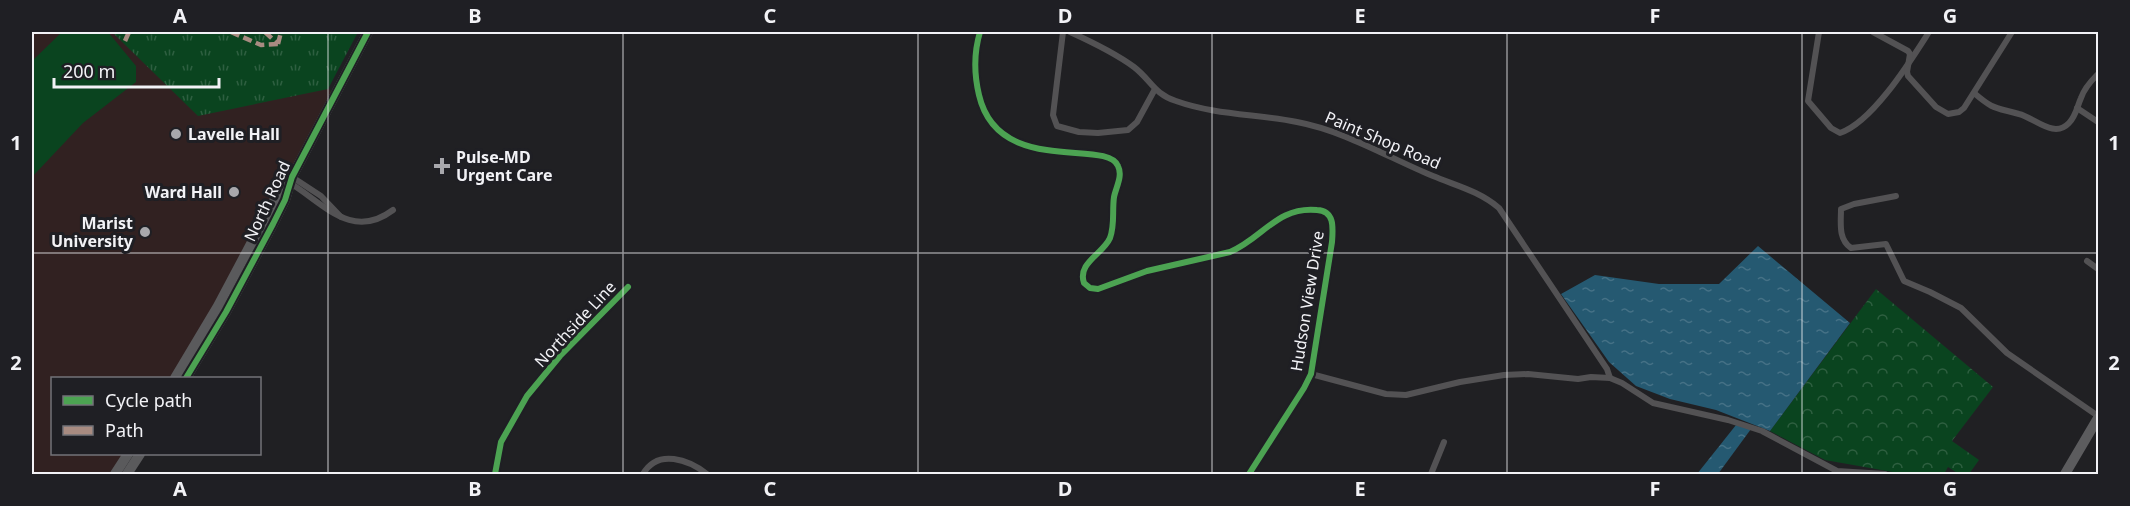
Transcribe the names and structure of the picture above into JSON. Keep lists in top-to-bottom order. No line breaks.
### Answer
{"streets":{"highway":["North Road"],"street":["Paint Shop Road","Hudson View Drive"],"cycle path":["Northside Line"]},"places":{"other":["Lavelle Hall","Ward Hall","Marist University"],"health":["Pulse-MD Urgent Care"]},"legend":["Cycle path","Path"],"scale_bar":"200 m","grid":{"columns":["A","B","C","D","E","F","G"],"rows":["1","2"]}}
